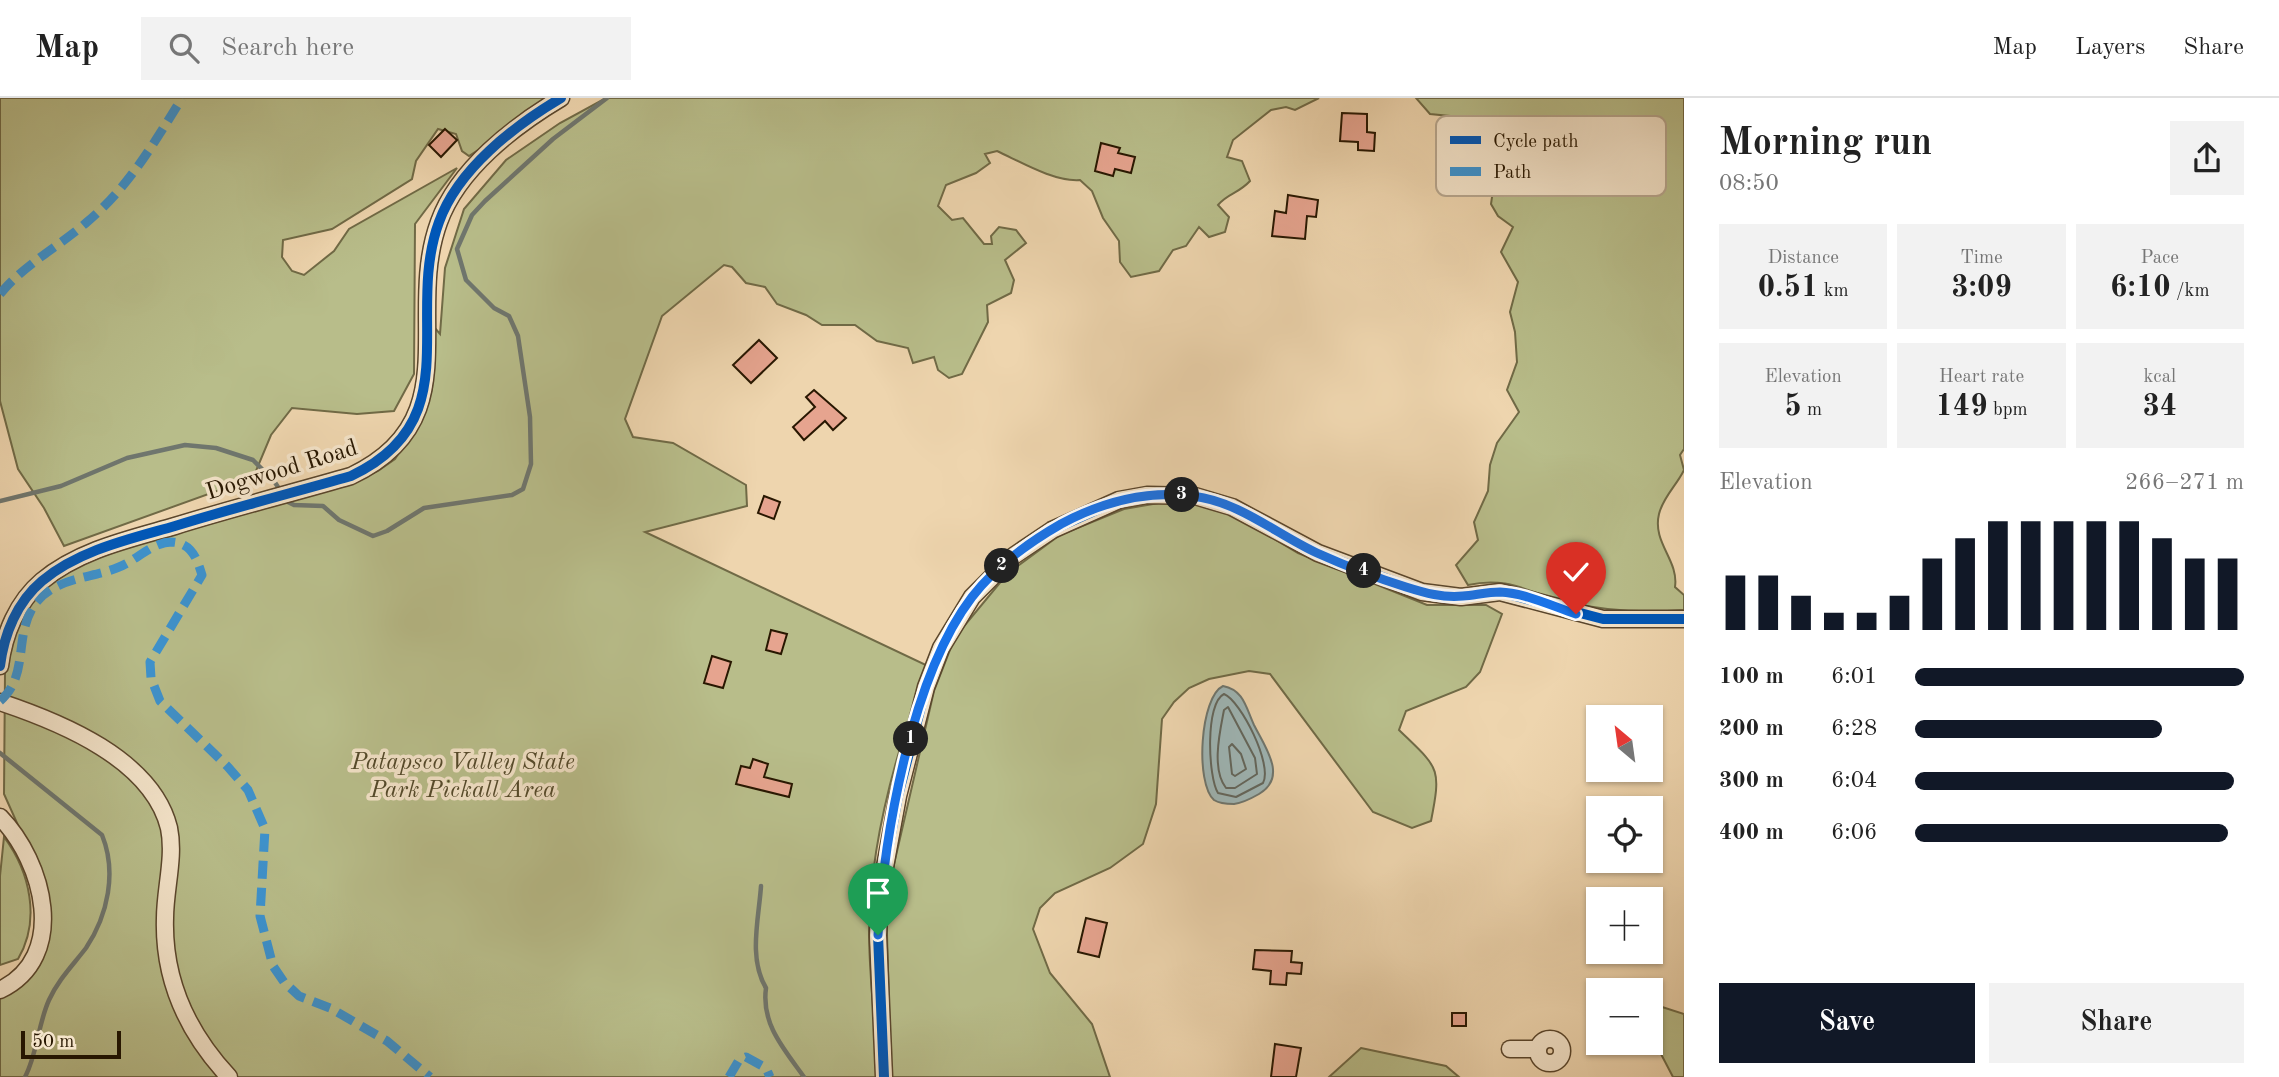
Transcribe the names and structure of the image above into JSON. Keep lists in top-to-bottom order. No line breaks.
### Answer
{"streets":{"street":["Dogwood Road"]},"parks":["Patapsco Valley State Park Pickall Area"],"legend":["Cycle path","Path"],"scale_bar":"50 m","north":"top left","page":{"header":"Map","search":"Search here","nav":["Map","Layers","Share"],"heading":["Morning run","08:50"],"stats":[["Distance","0.51 km"],["Time","3:09"],["Pace","6:10 /km"],["Elevation","5 m"],["Heart rate","149 bpm"],["kcal","34"]],"chart":["Elevation","266–271 m"],"pins":["3","2","4","1"],"list":[{"name":"100 m","note":"6:01"},{"name":"200 m","note":"6:28"},{"name":"300 m","note":"6:04"},{"name":"400 m","note":"6:06"}],"map_buttons":["+","−"],"buttons":["Save","Share"],"scale":"50 m"}}
